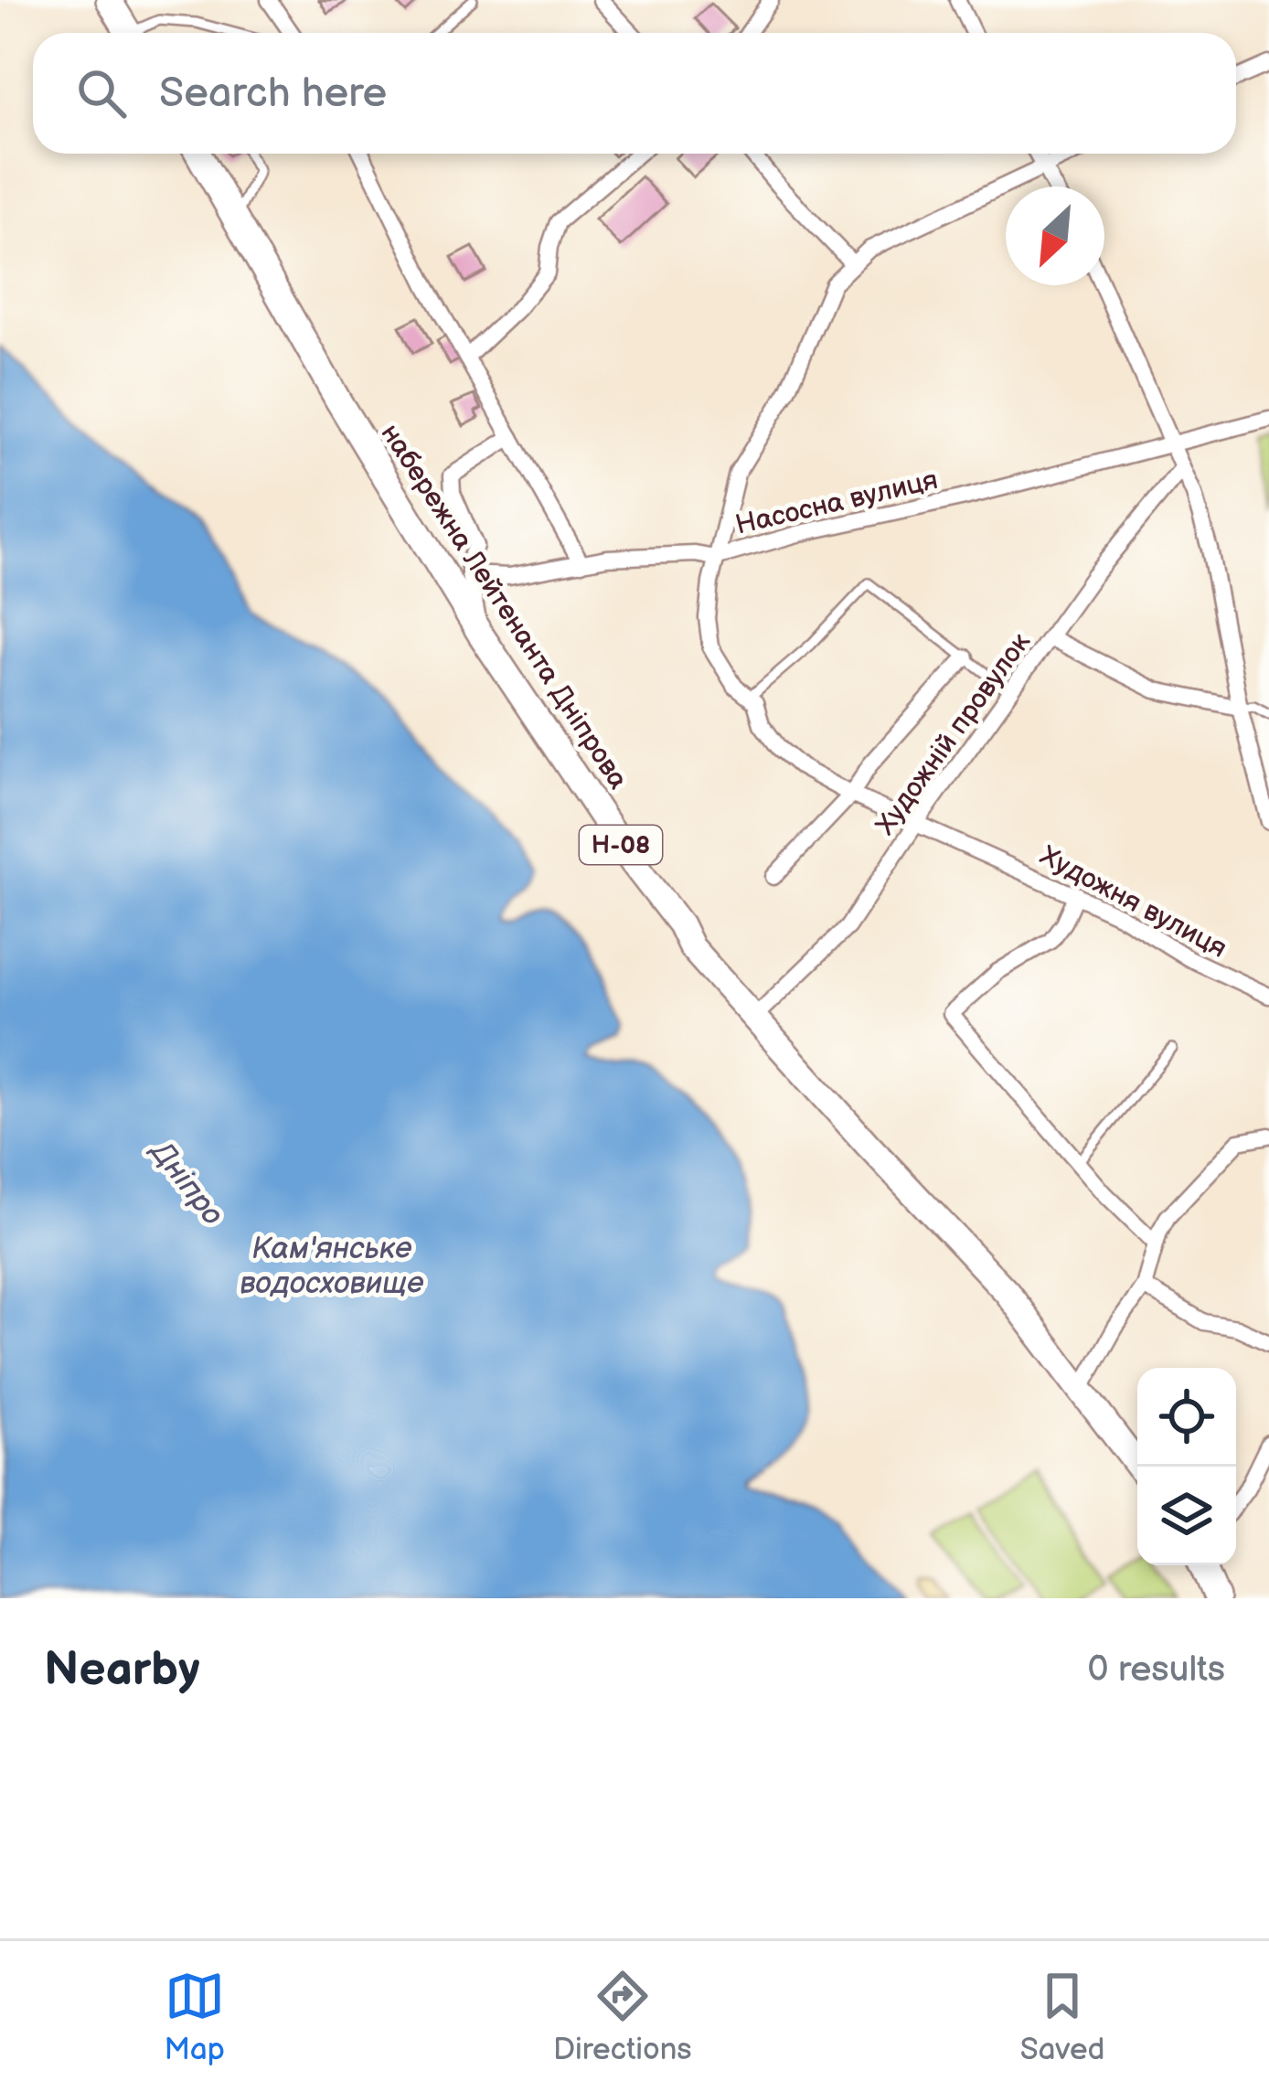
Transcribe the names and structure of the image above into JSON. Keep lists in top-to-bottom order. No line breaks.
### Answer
{"streets":{"main road":["набережна Лейтенанта Дніпрова","Н-08"],"street":["Насосна вулиця","Художній провулок","Художня вулиця"]},"crossings":[["Насосна вулиця","набережна Лейтенанта Дніпрова"],["Насосна вулиця","Художня вулиця"],["набережна Лейтенанта Дніпрова","Художній провулок"],["Художній провулок","Художня вулиця"]],"water":["Дніпро","Кам'янське водосховище"],"north":"bottom left","page":{"search":"Search here","heading":["Nearby","0 results"],"nav":["Map","Directions","Saved"]}}
